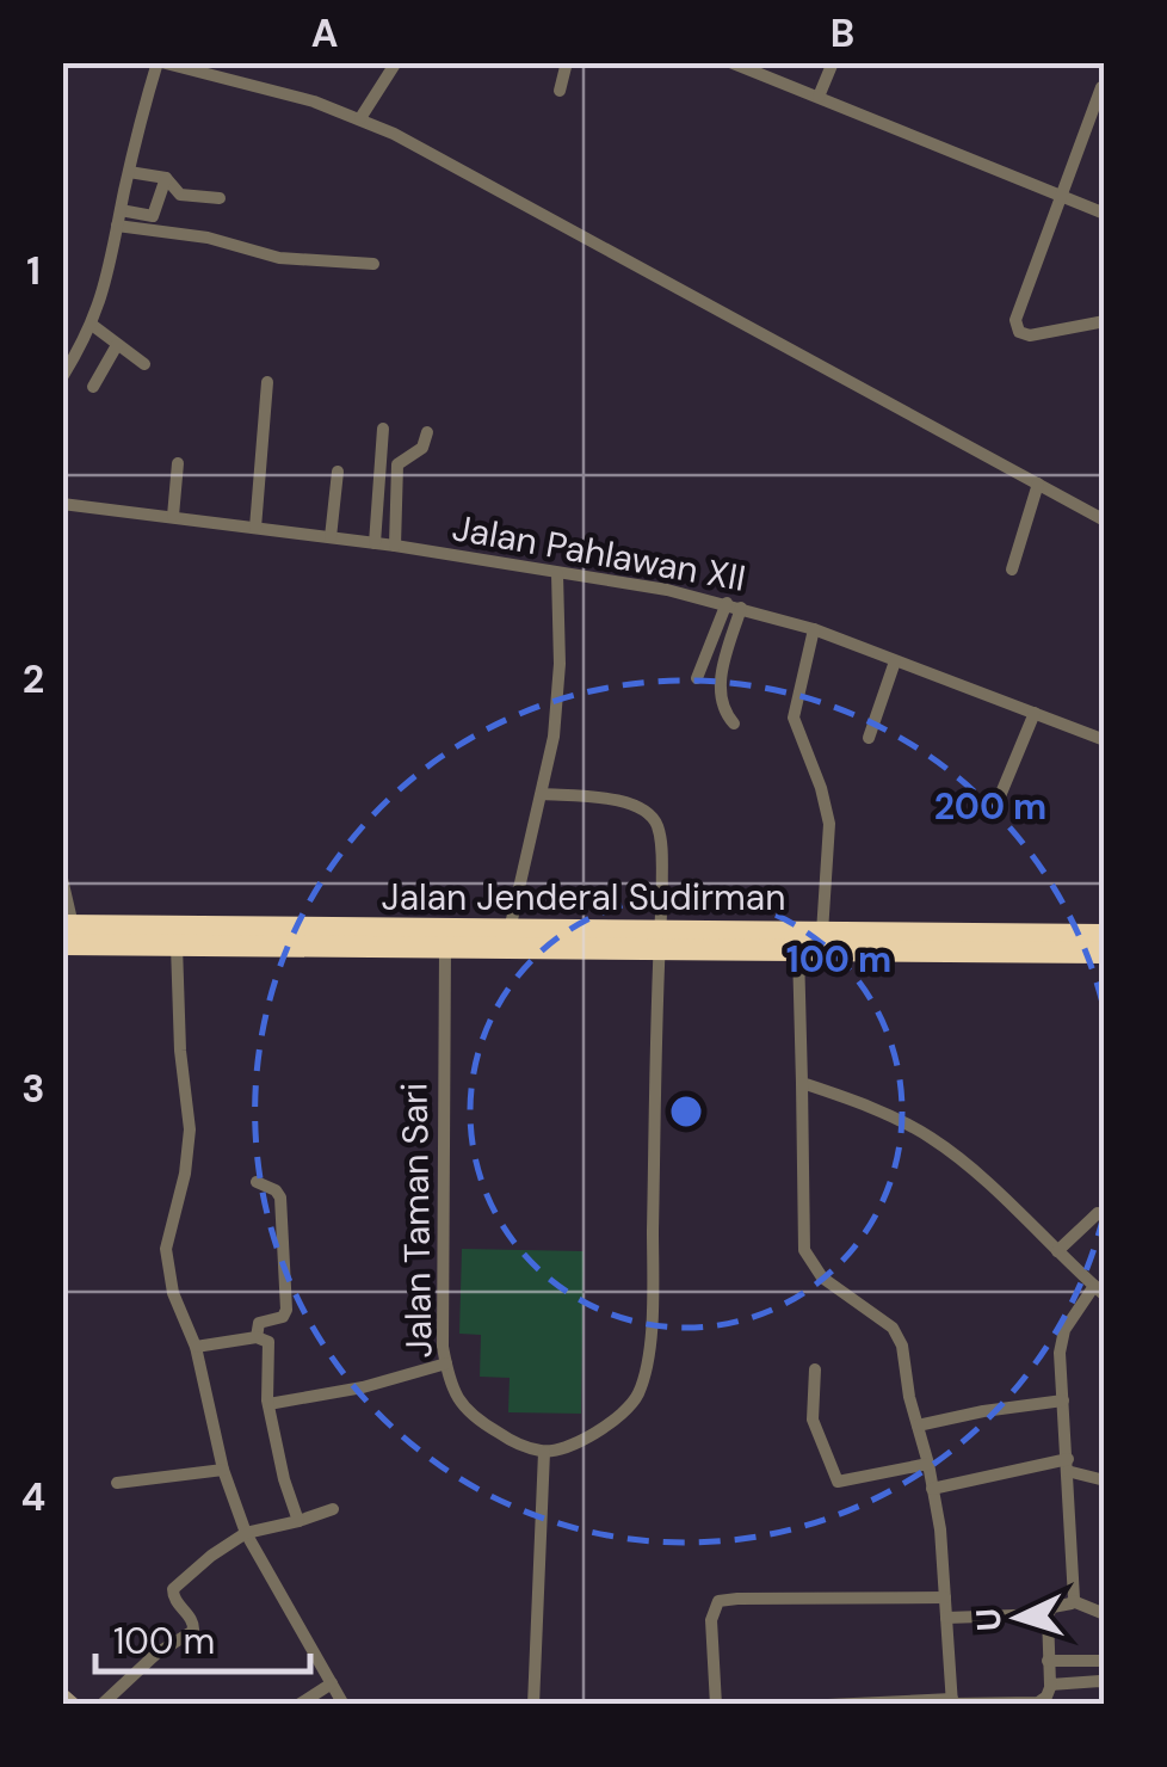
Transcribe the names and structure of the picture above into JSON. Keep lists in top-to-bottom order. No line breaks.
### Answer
{"streets":{"highway":["Jalan Jenderal Sudirman"],"street":["Jalan Pahlawan XII","Jalan Taman Sari"]},"crossings":[["Jalan Jenderal Sudirman","Jalan Taman Sari"]],"scale_bar":"100 m","north":"left","grid":{"columns":["A","B"],"rows":["1","2","3","4"]},"rings":["200 m","100 m"]}
